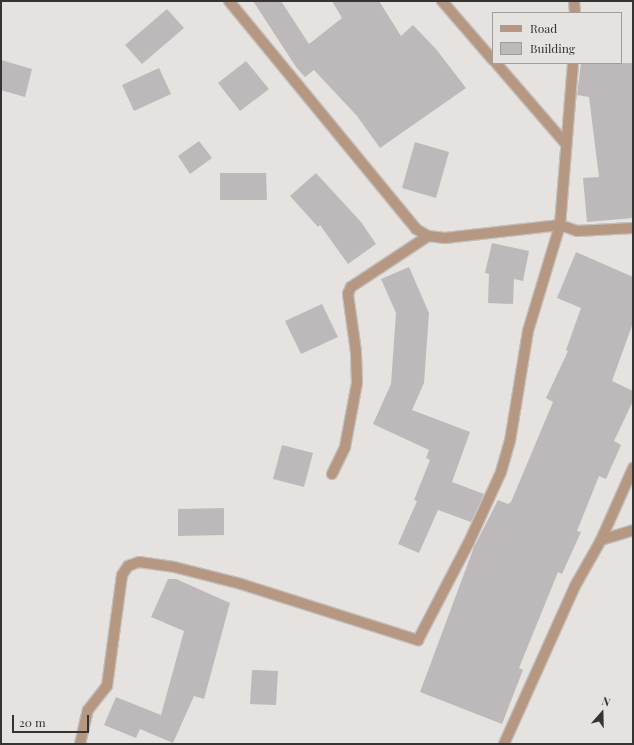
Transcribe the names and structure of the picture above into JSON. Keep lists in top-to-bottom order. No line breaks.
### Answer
{"legend":["Road","Building"],"scale_bar":"20 m","north":"top"}
